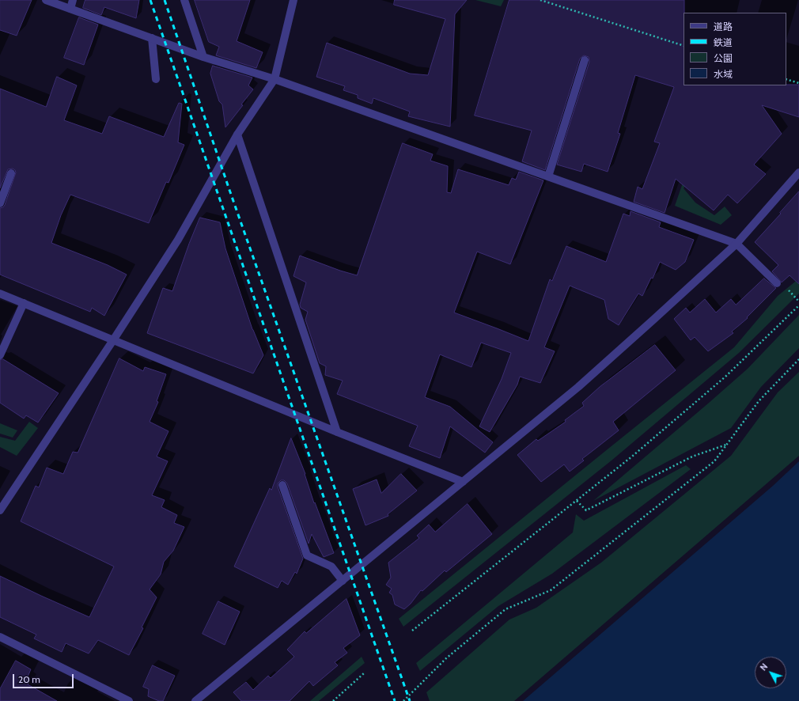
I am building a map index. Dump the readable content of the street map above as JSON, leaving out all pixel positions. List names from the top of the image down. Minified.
{"legend":["道路","鉄道","公園","水域"],"scale_bar":"20 m","north":"top left"}
